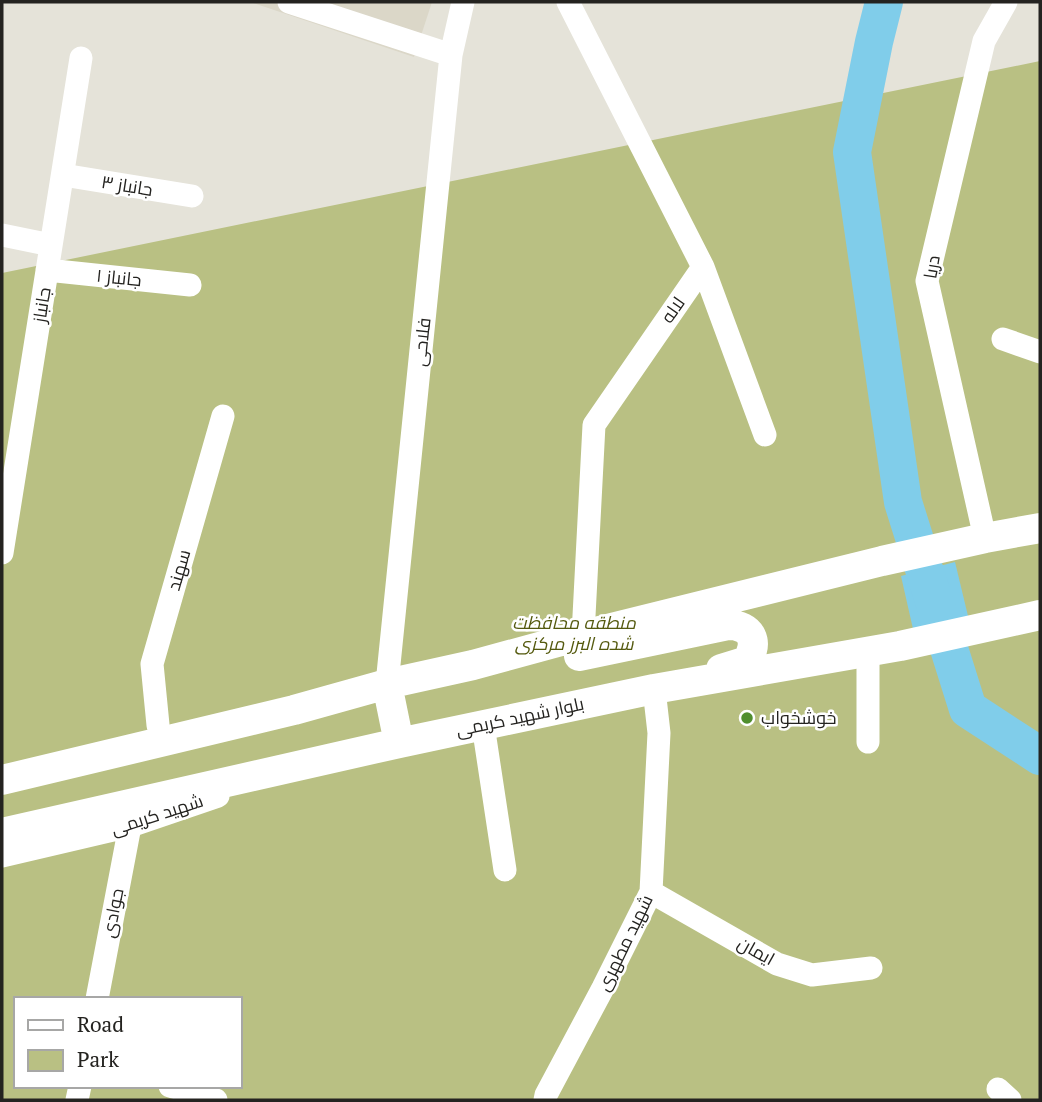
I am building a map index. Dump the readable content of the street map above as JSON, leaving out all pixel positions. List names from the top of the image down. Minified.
{"streets":{"main road":["بلوار شهید کریمی"],"street":["جانباز ۳","دریا","جانباز ۱","جانباز","لاله","فلاحی","سهند","شهید کریمی","جوادی","شهید مطهری","ایمان"]},"crossings":[["جانباز ۳","جانباز"],["جانباز ۱","جانباز"],["بلوار شهید کریمی","شهید کریمی"],["بلوار شهید کریمی","شهید مطهری"],["شهید کریمی","جوادی"],["شهید مطهری","ایمان"]],"parks":["منطقه محافظت شده البرز مرکزی"],"places":["خوشخواب"],"legend":["Road","Park"]}
